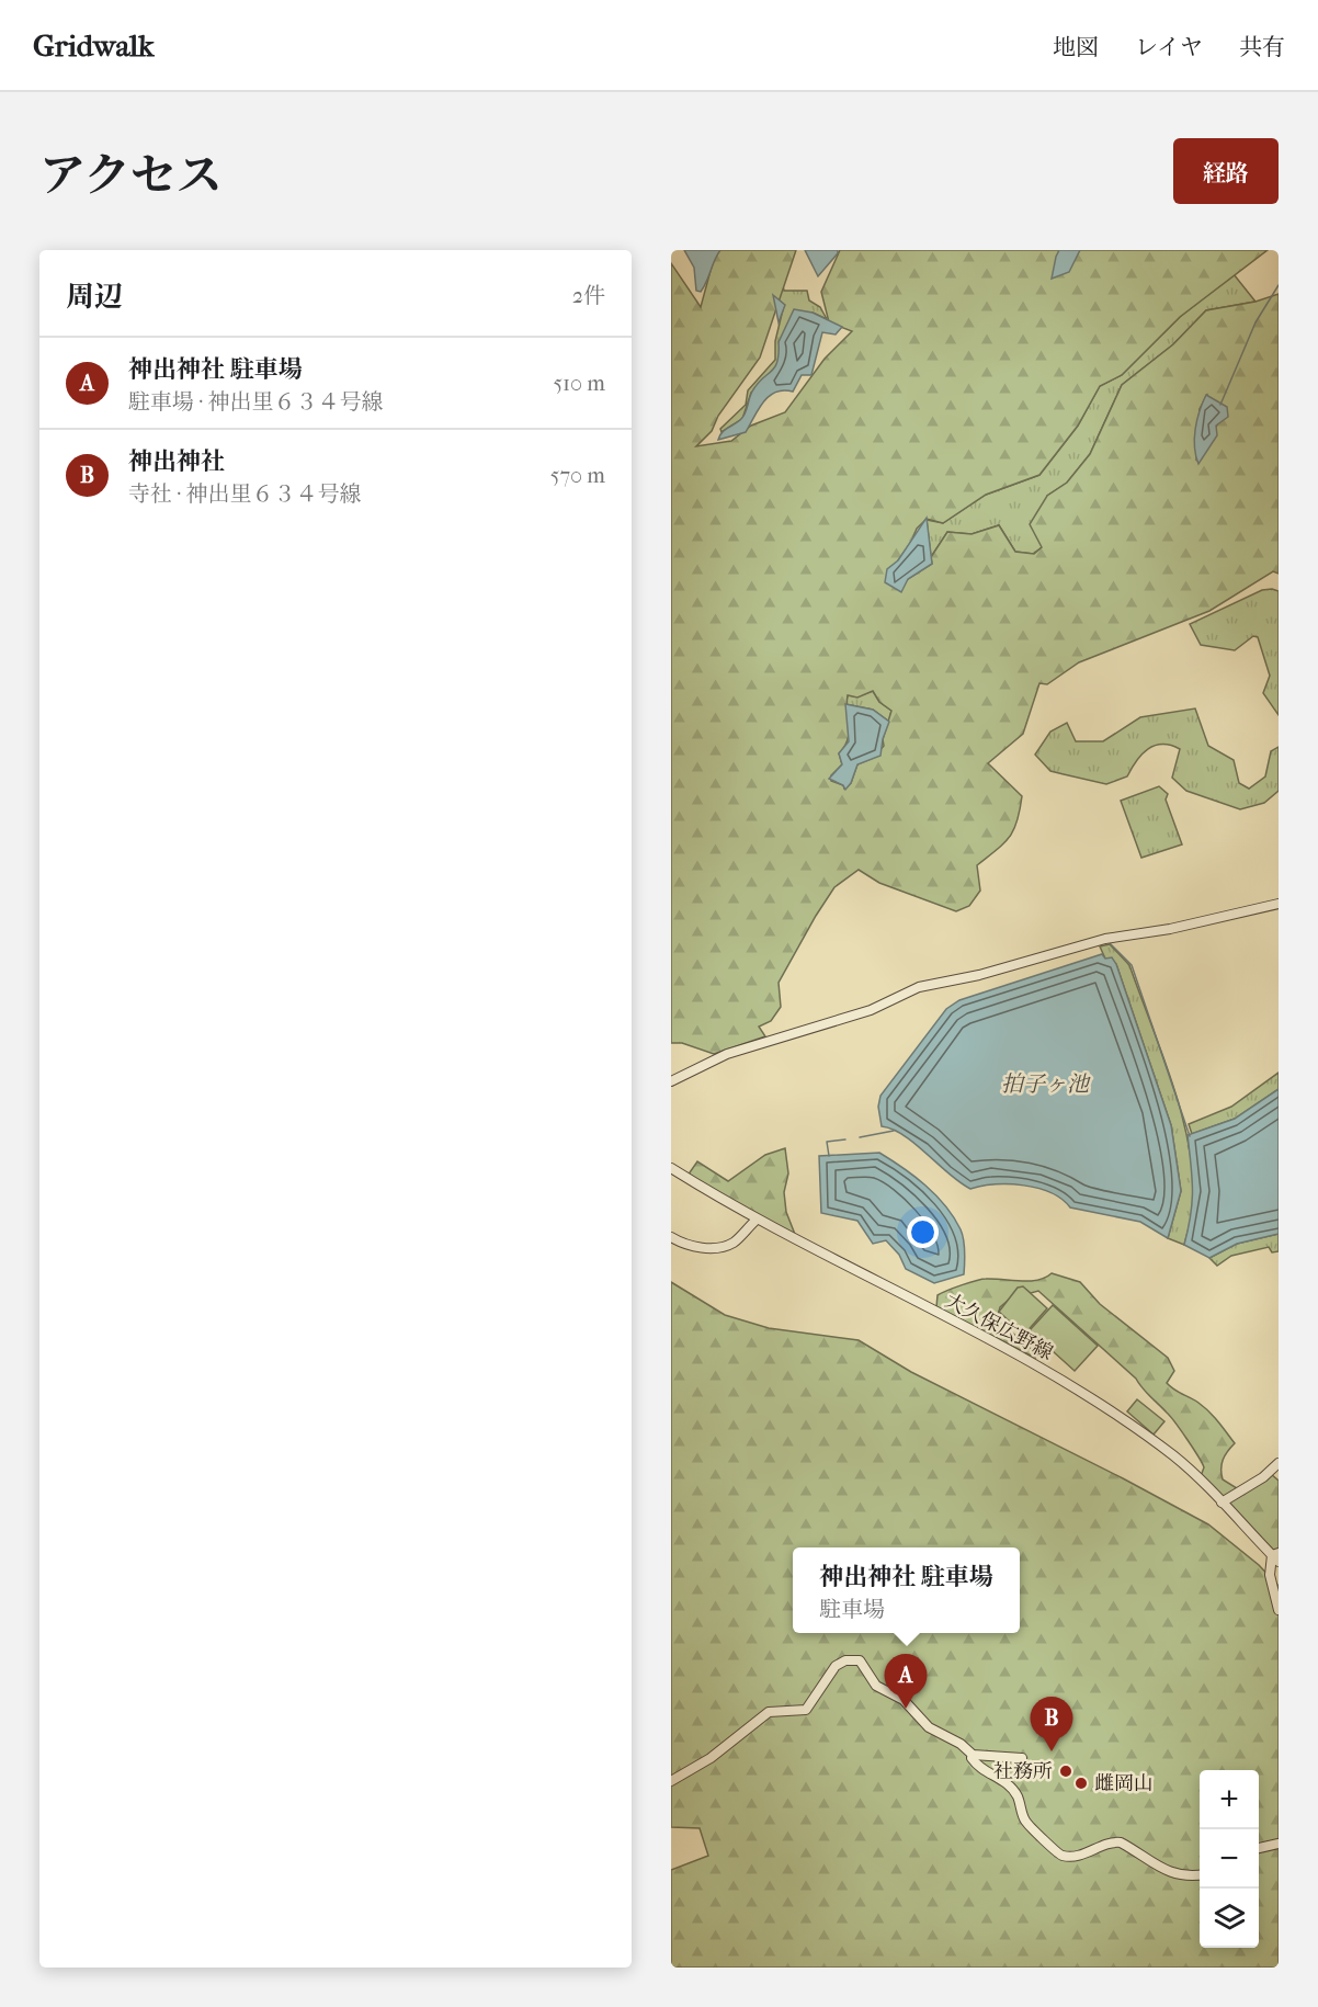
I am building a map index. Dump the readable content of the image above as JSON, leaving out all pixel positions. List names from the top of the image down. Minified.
{"streets":{"street":["大久保広野線"]},"water":["拍子ヶ池"],"places":["社務所","雌岡山"],"page":{"header":"Gridwalk","nav":["地図","レイヤ","共有"],"title":"アクセス","buttons":"経路","heading":["周辺","2件"],"list":[{"mark":"A","name":"神出神社 駐車場","note":"駐車場 · 神出里６３４号線","value":"510 m"},{"mark":"B","name":"神出神社","note":"寺社 · 神出里６３４号線","value":"570 m"}],"popup":["神出神社 駐車場","駐車場"],"pins":["A","B"],"map_buttons":["+","−"]}}
